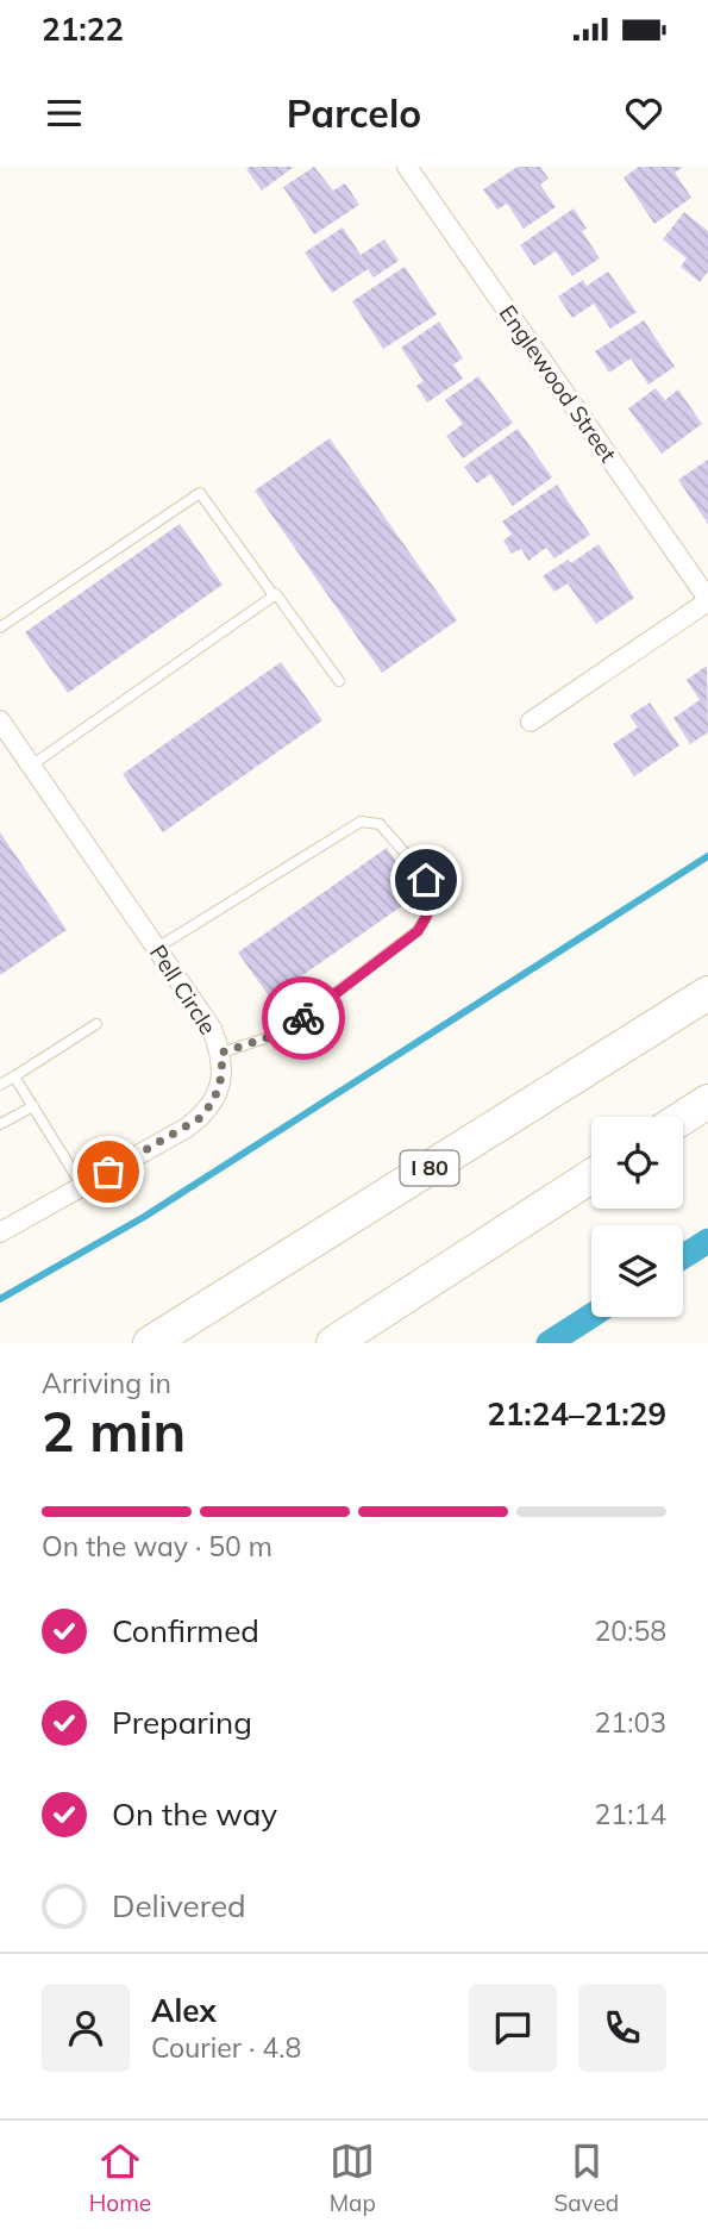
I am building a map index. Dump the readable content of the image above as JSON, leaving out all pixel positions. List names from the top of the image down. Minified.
{"streets":{"highway":["I 80"],"street":["Englewood Street","Pell Circle"]},"page":{"status":"21:22","header":"Parcelo","heading":["2 min","Arriving in","21:24–21:29"],"panel":["Alex","Courier · 4.8"],"bar":"On the way · 50 m","list":[["Confirmed","20:58"],["Preparing","21:03"],["On the way","21:14"],"Delivered"],"tabs":["Home","Map","Saved"]}}
